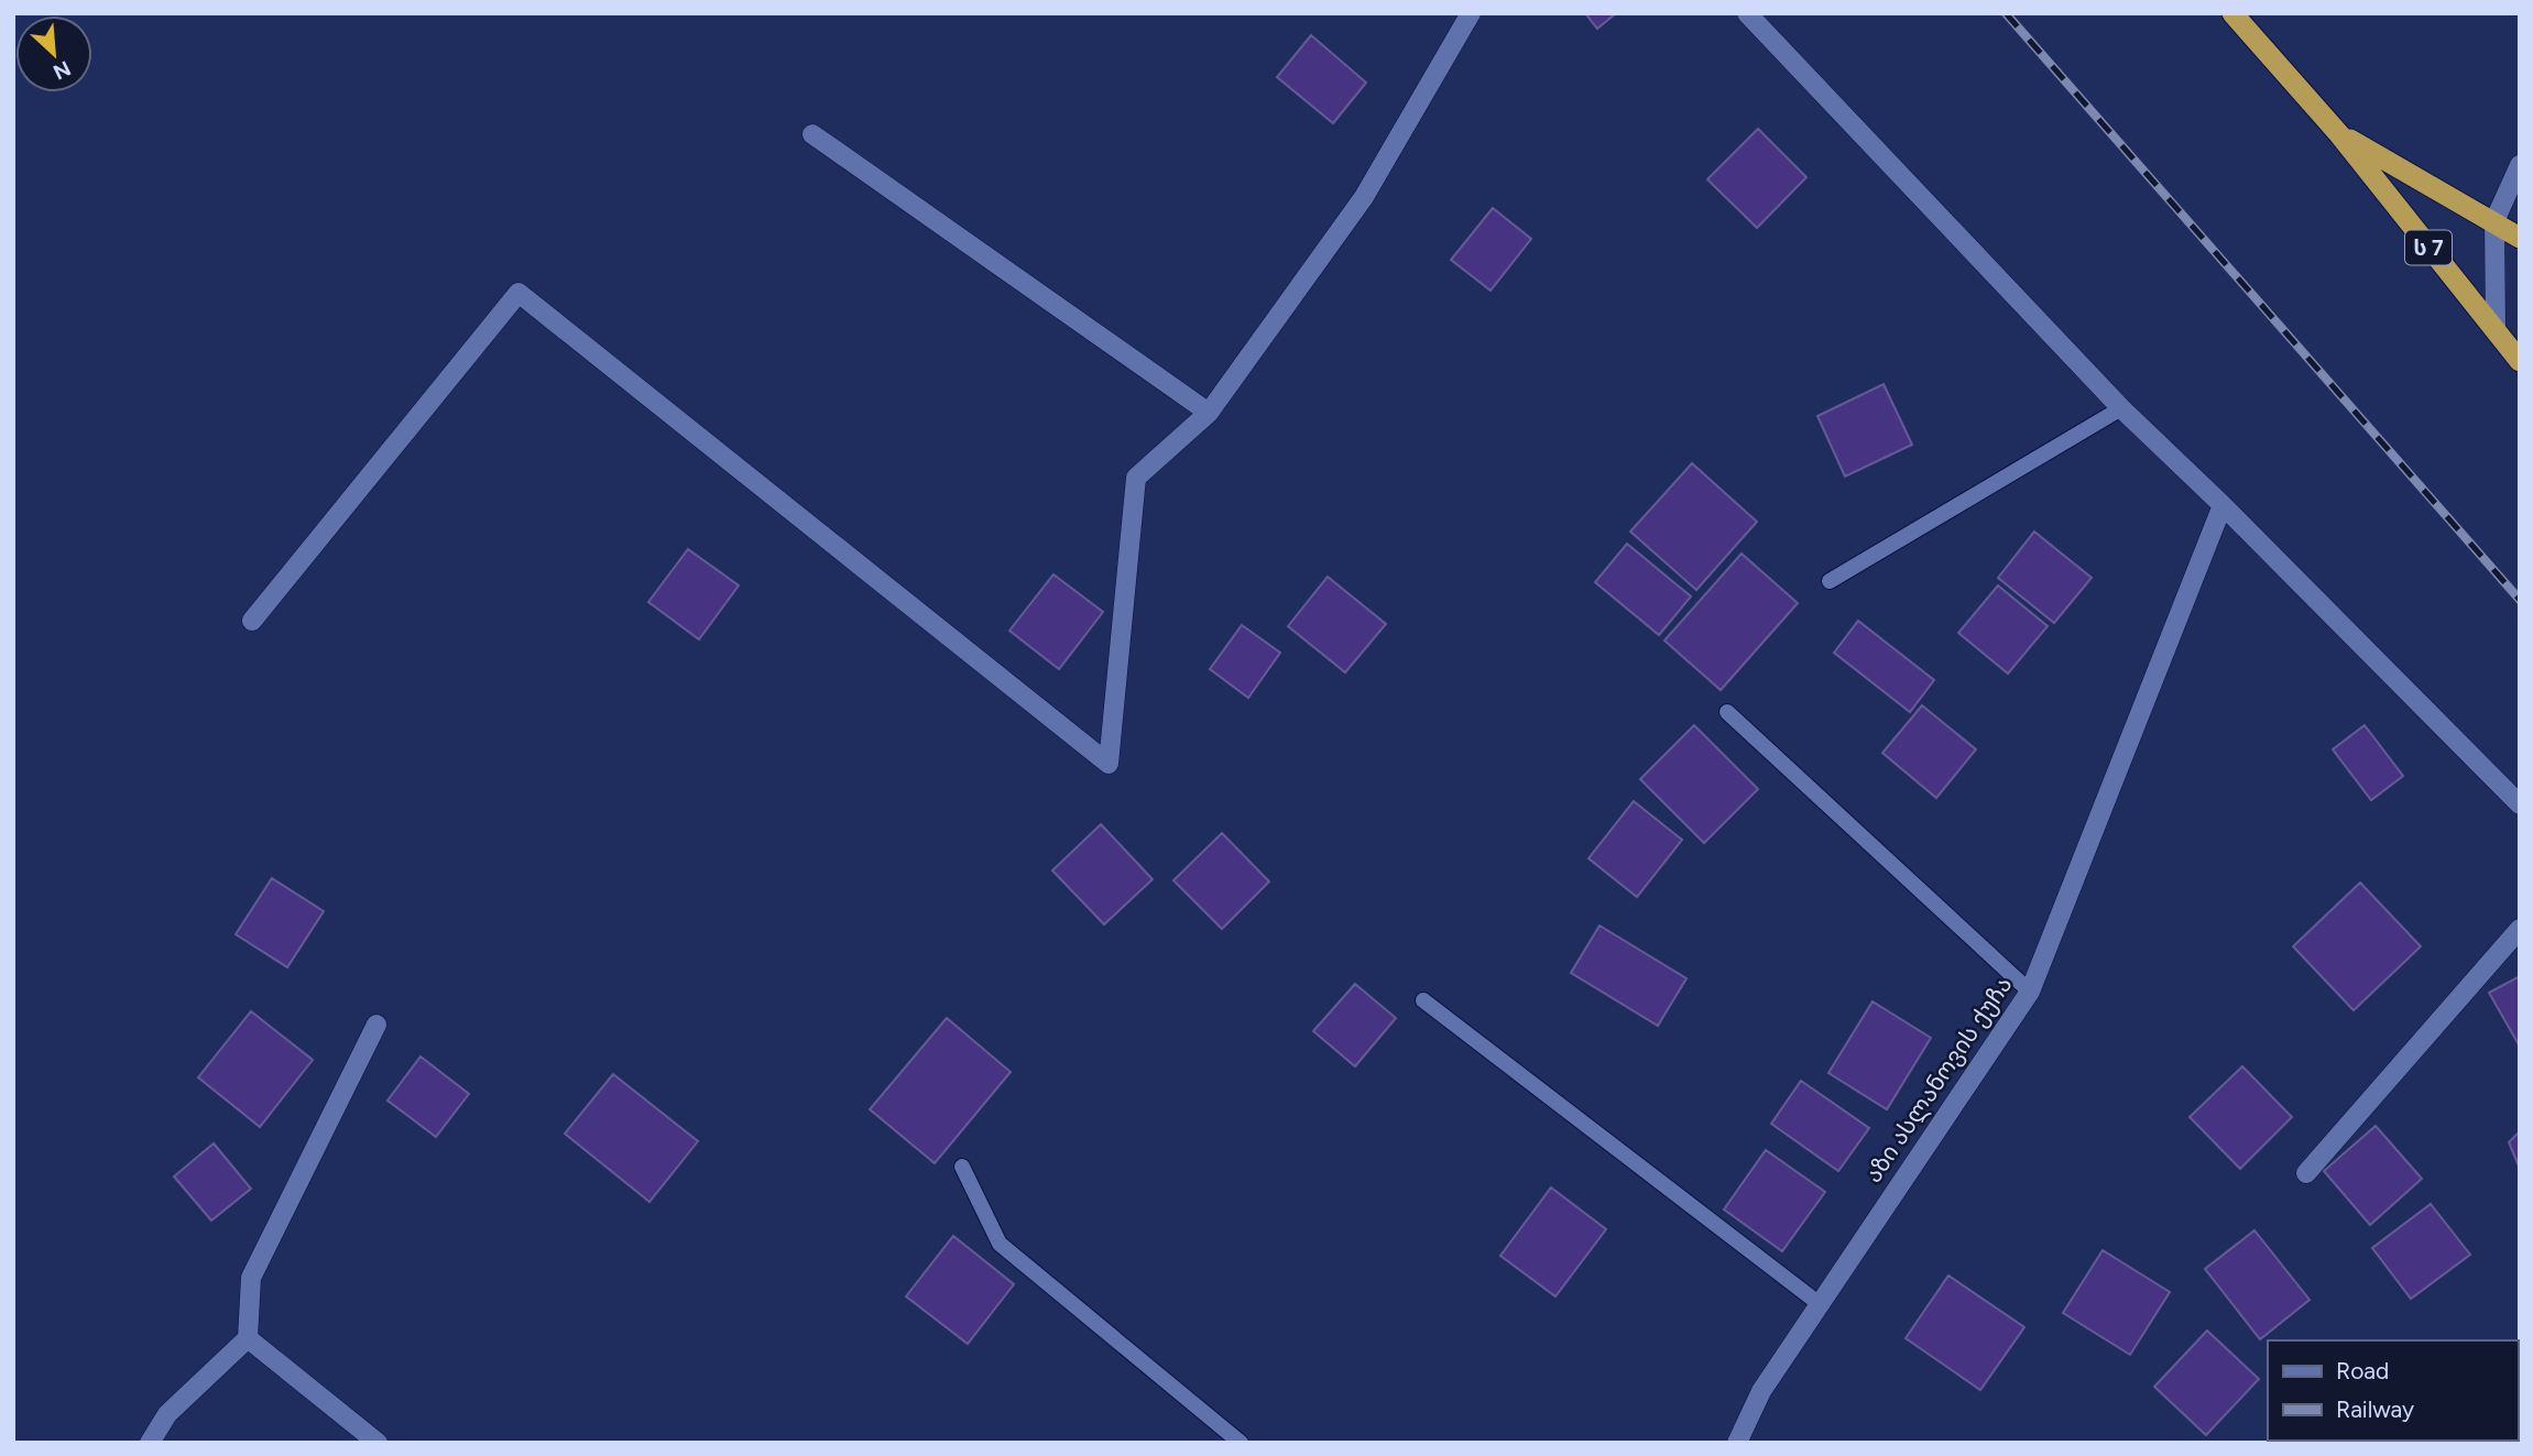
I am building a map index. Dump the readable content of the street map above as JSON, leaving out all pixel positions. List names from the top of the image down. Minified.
{"streets":{"highway":["ს 7"],"street":["აზი ასლანოვის ქუჩა"]},"legend":["Road","Railway"],"north":"bottom right"}
